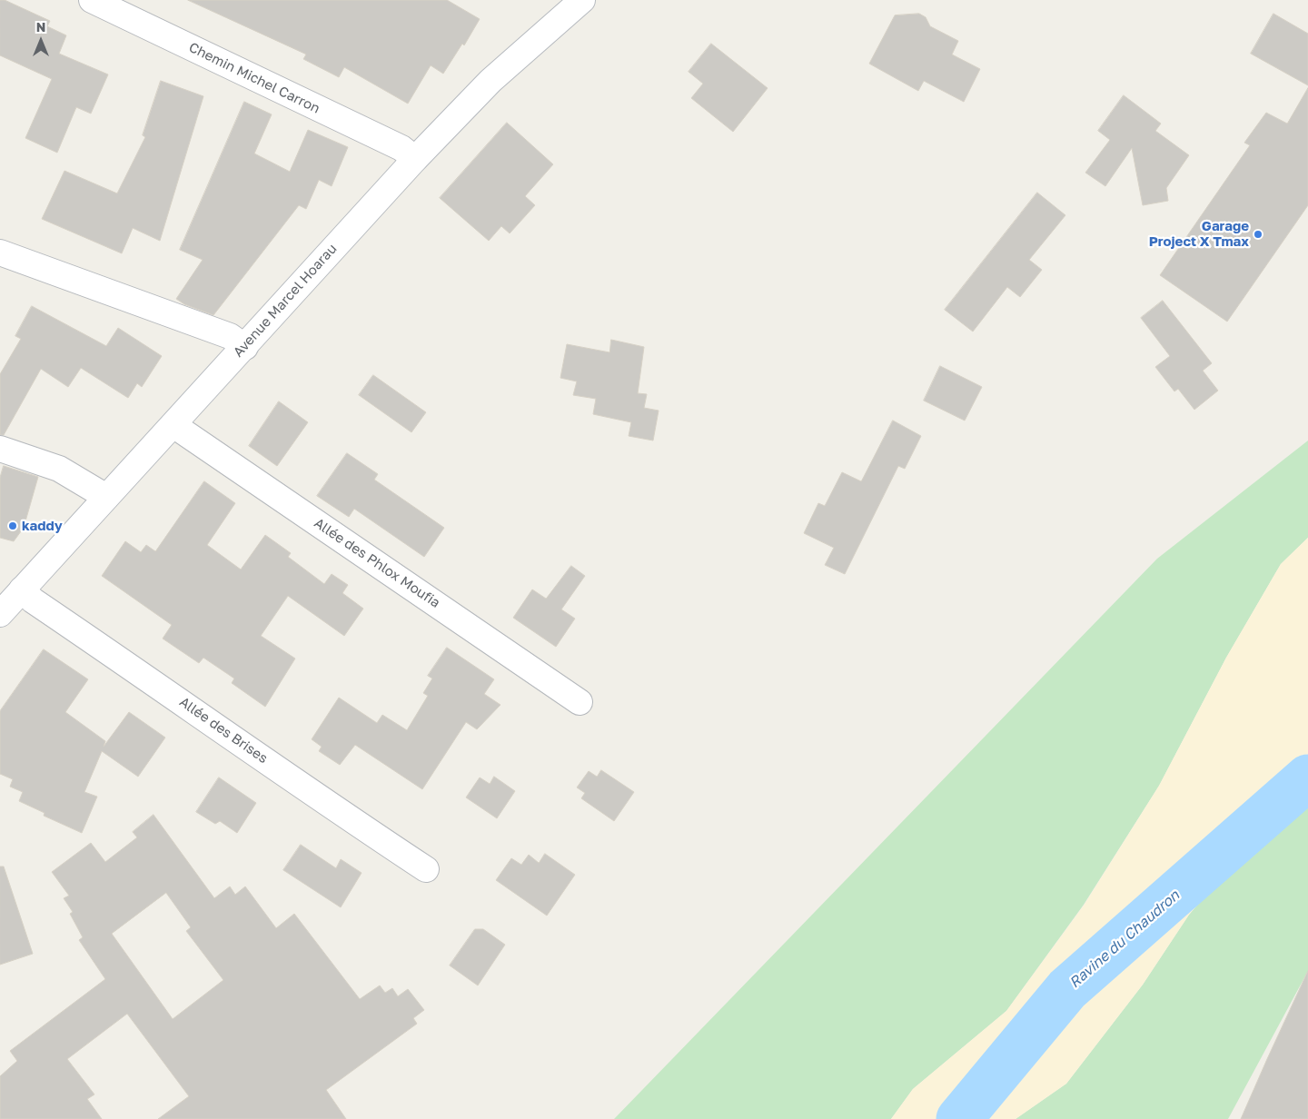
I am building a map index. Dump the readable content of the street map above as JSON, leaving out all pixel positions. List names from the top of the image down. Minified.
{"streets":{"street":["Chemin Michel Carron","Avenue Marcel Hoarau","Allée des Phlox Moufia","Allée des Brises"]},"crossings":[["Chemin Michel Carron","Avenue Marcel Hoarau"],["Avenue Marcel Hoarau","Allée des Phlox Moufia"],["Avenue Marcel Hoarau","Allée des Brises"]],"water":["Ravine du Chaudron"],"places":["Garage Project X Tmax","kaddy"],"north":"top"}
